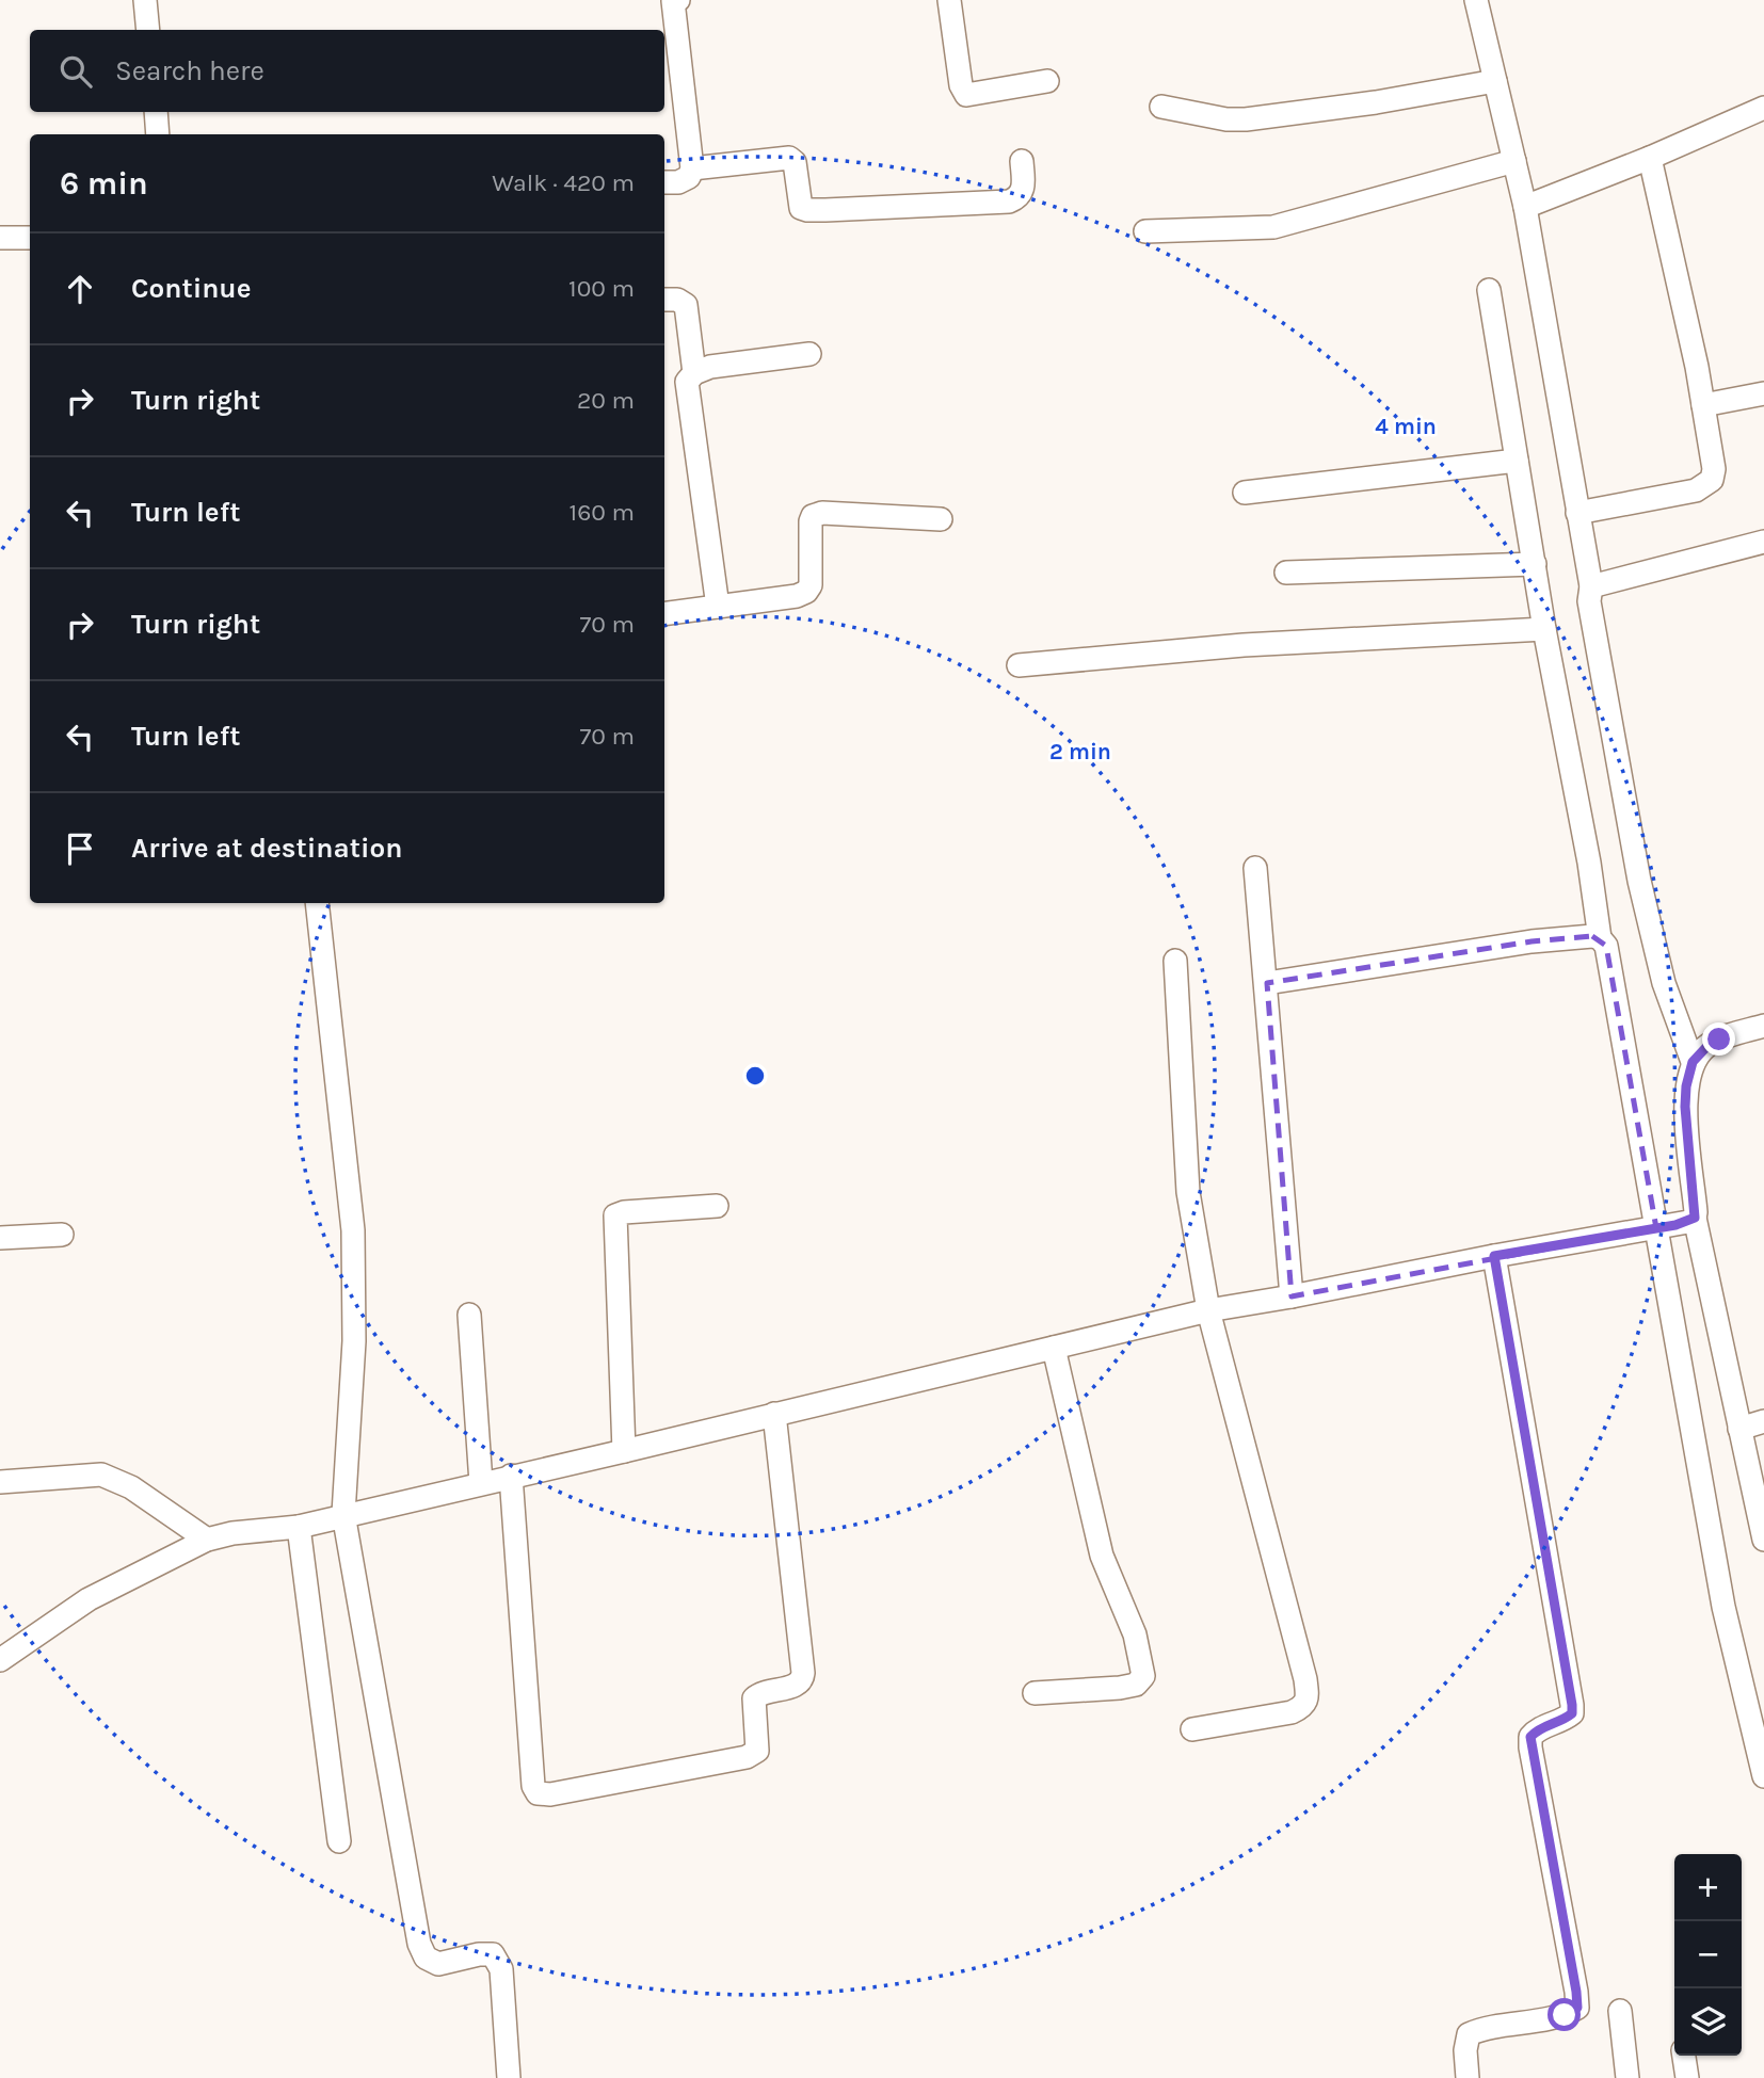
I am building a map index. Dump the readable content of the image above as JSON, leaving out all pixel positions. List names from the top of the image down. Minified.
{"page":{"search":"Search here","heading":["6 min","Walk · 420 m"],"list":[["Continue","100 m"],["Turn right","20 m"],["Turn left","160 m"],["Turn right","70 m"],["Turn left","70 m"],"Arrive at destination"],"map_buttons":["+","−"]},"rings":["4 min","2 min"]}
